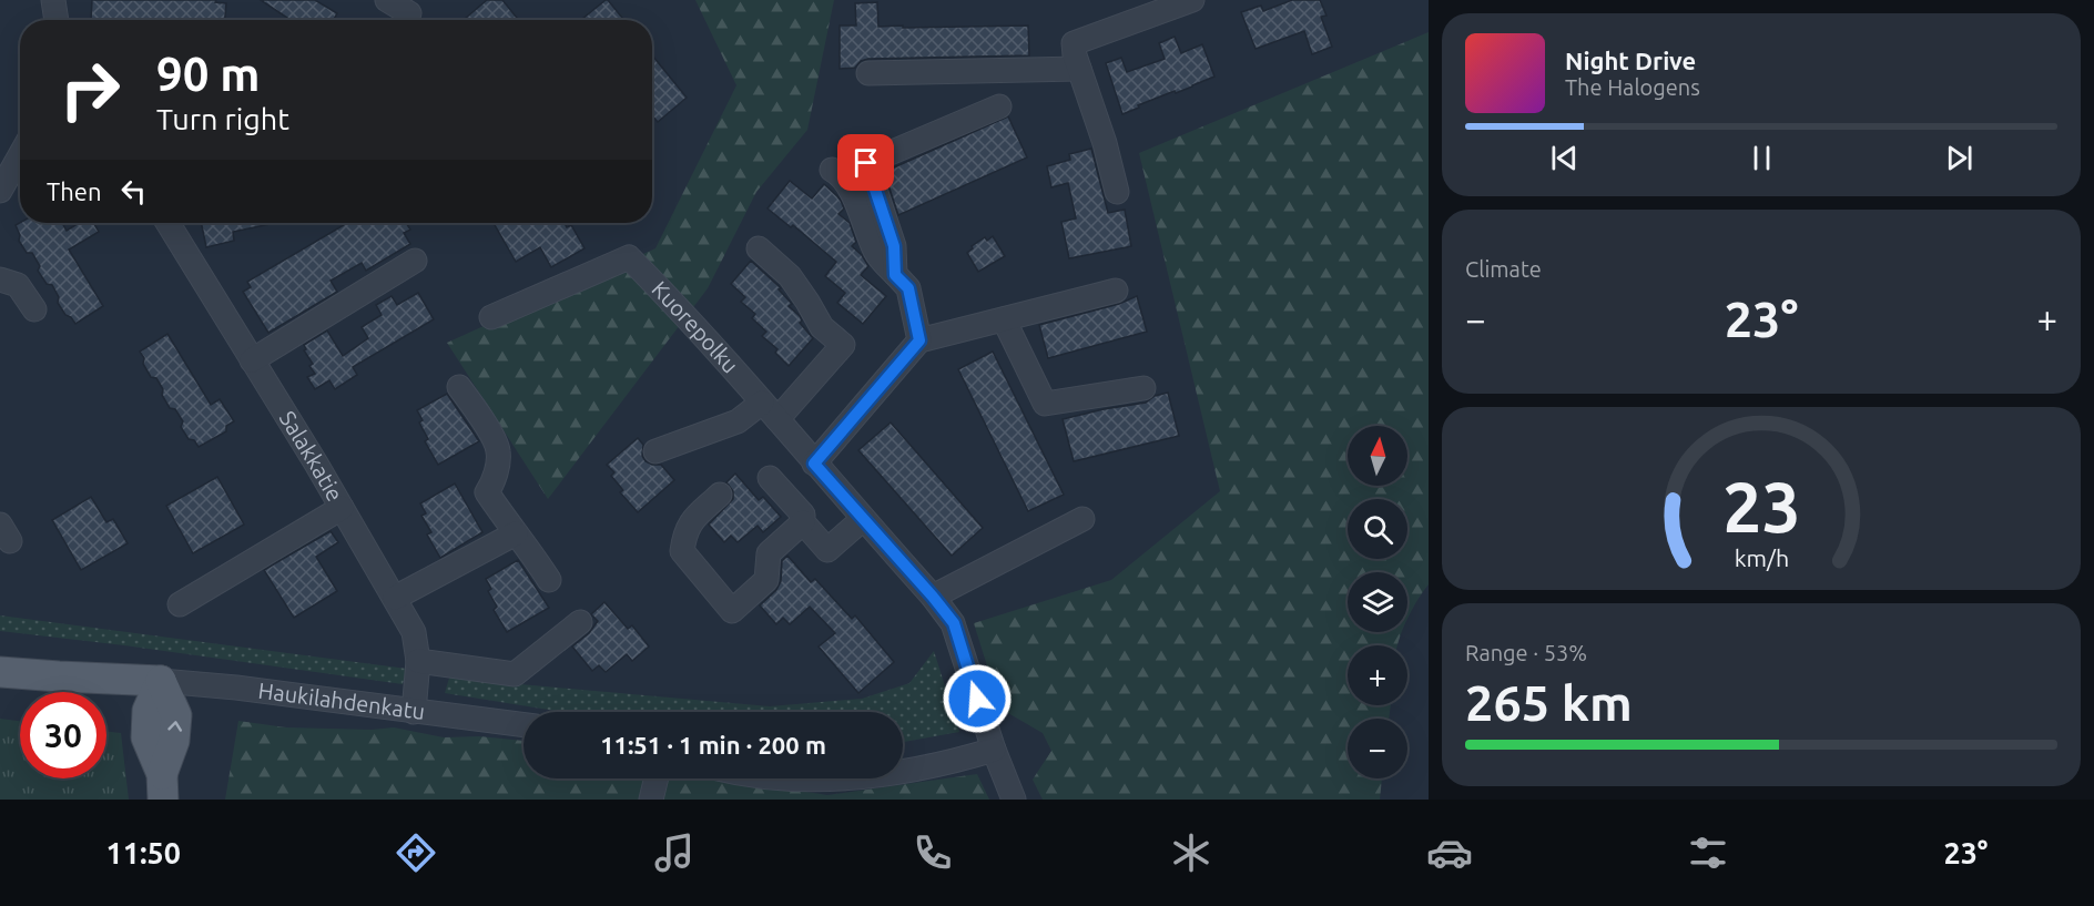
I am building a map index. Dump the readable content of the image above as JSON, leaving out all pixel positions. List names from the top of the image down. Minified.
{"streets":{"main road":["Haukilahdenkatu"],"street":["Kuorepolku","Salakkatie"]},"crossings":[["Salakkatie","Haukilahdenkatu"]],"north":"top","page":{"turn":["90 m","Turn right"],"song":["Night Drive","The Halogens"],"then":"Then","tile":["Climate",["Range · 53%","265 km"]],"heat":["−","23°","+"],"map_buttons":["+","−"],"limit":"30","trip":"11:51 · 1 min · 200 m","tabs":["11:50","23°"],"gauge":["23","km/h"]}}
